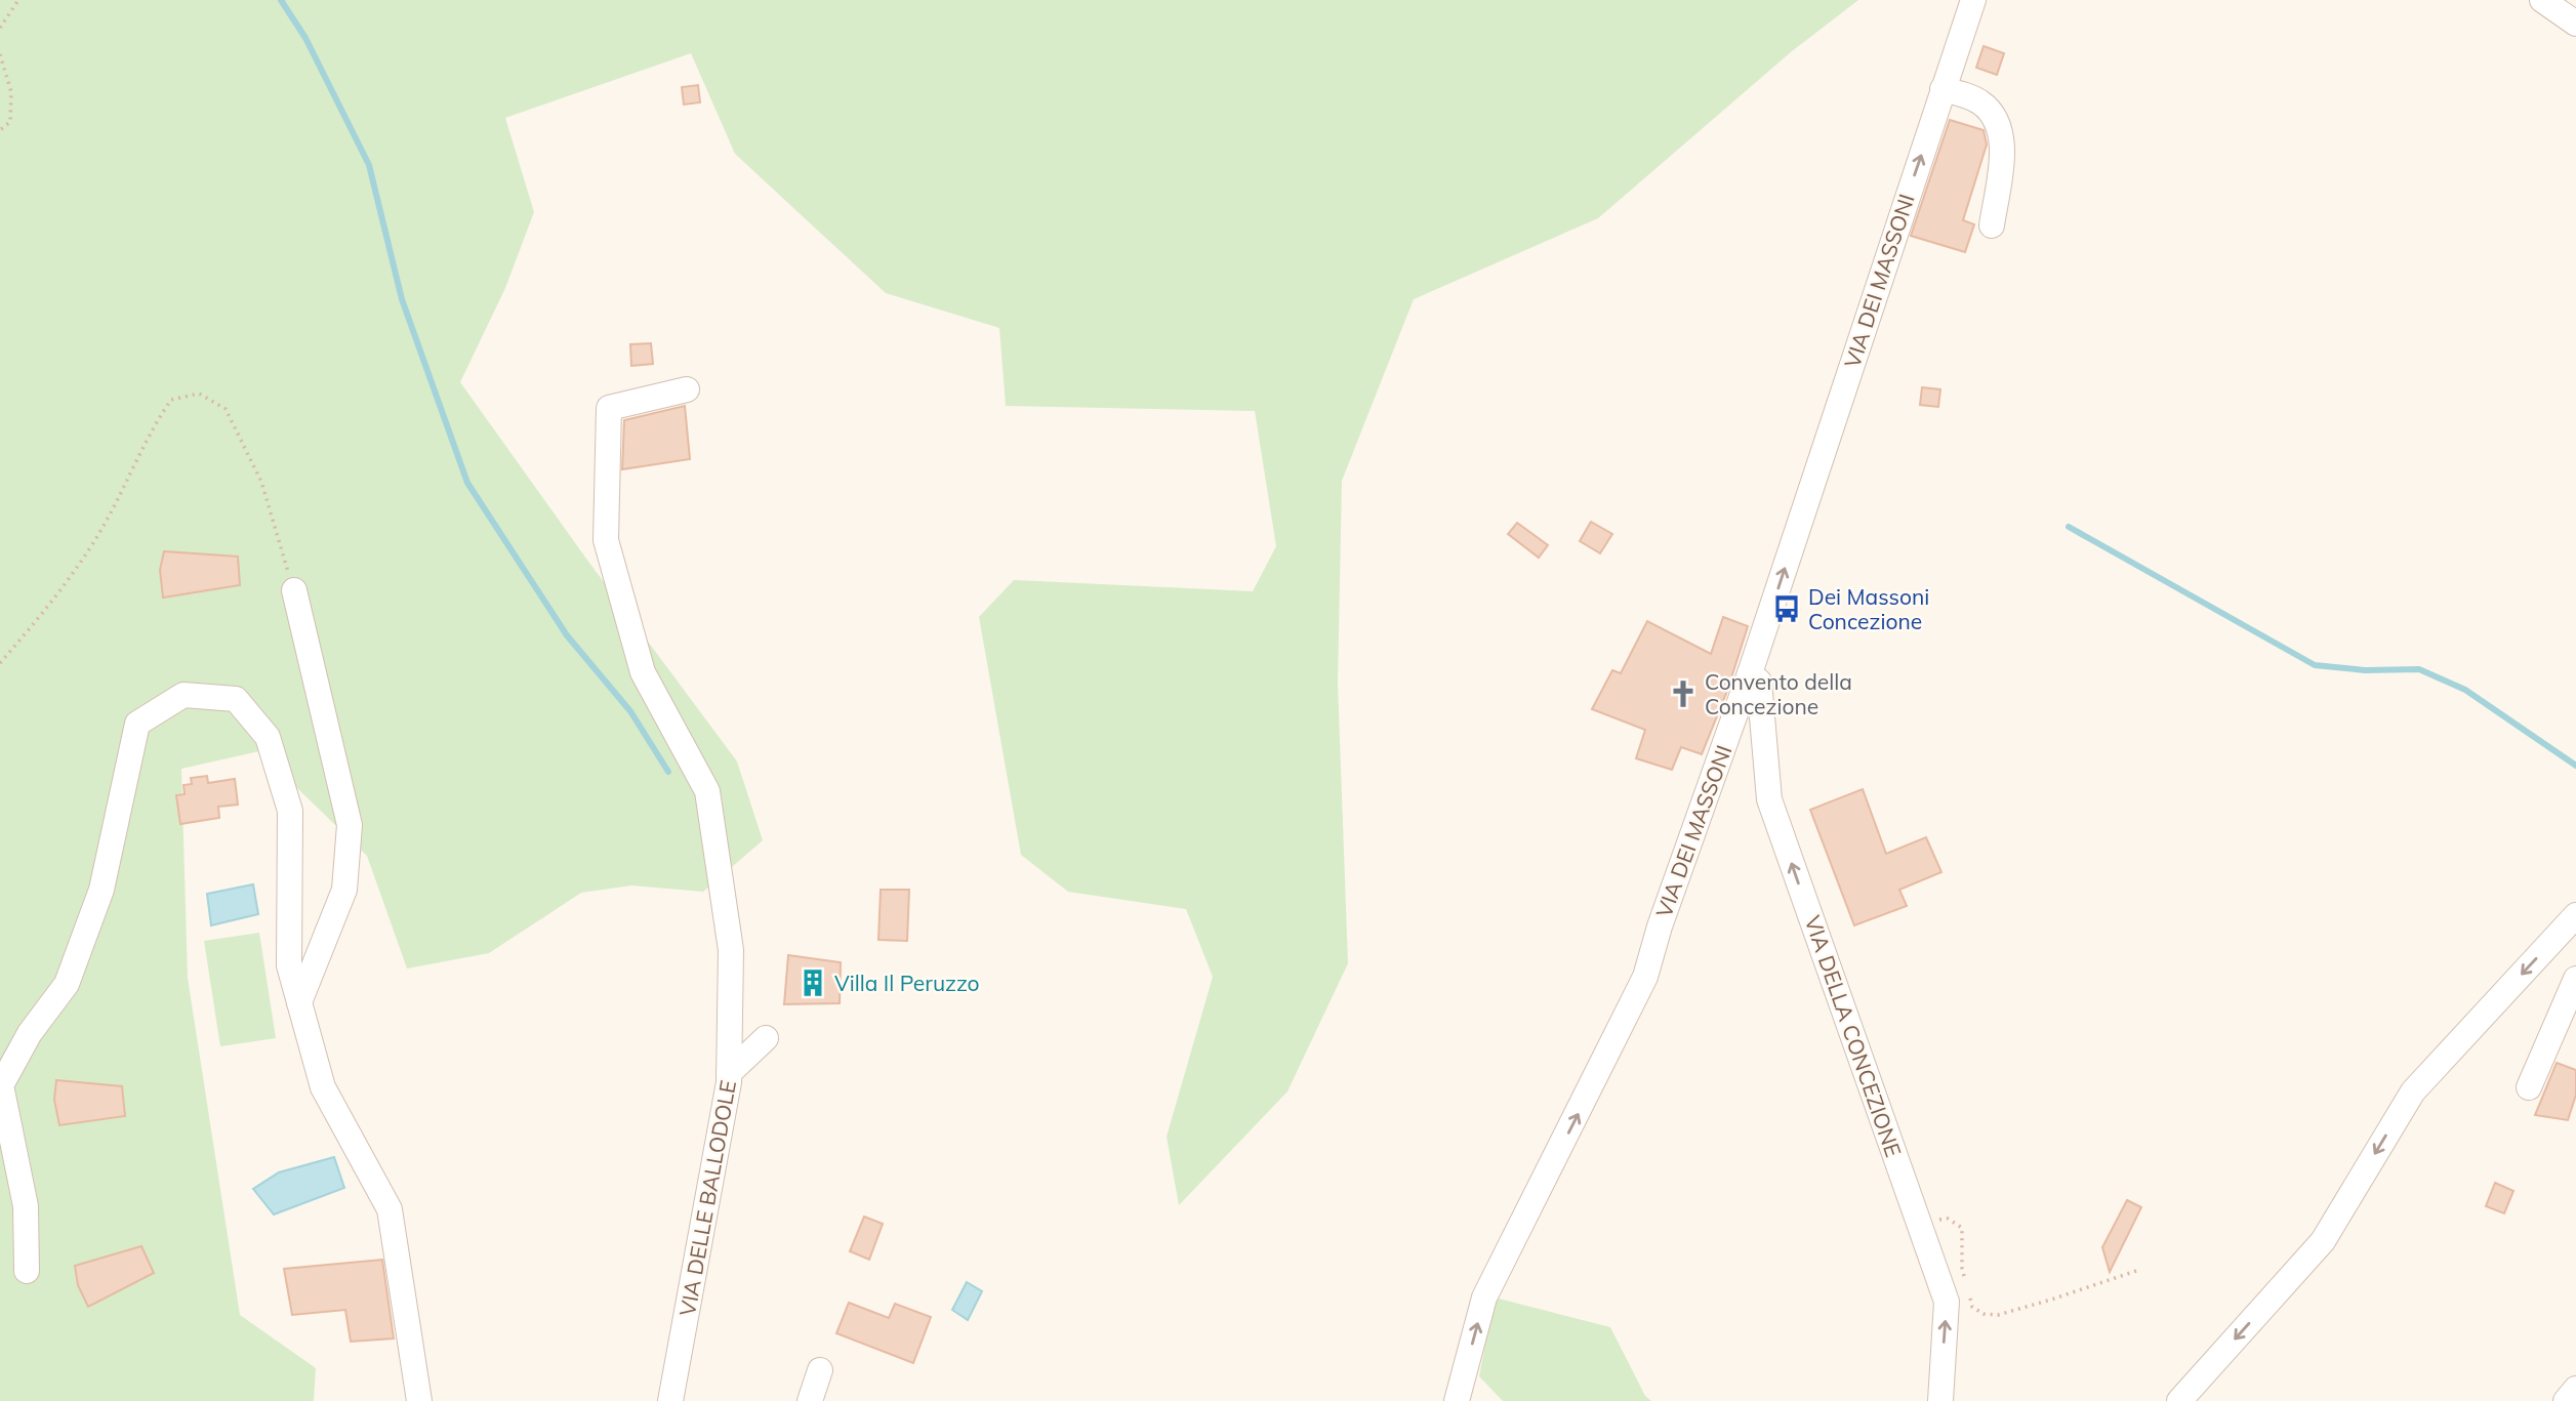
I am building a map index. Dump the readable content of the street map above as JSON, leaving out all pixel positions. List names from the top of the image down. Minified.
{"streets":{"street":["VIA DEI MASSONI","VIA DELLA CONCEZIONE","VIA DELLE BALLODOLE"]},"crossings":[["VIA DEI MASSONI","VIA DELLA CONCEZIONE"]],"one_way":["VIA DEI MASSONI","VIA DELLA CONCEZIONE"],"places":{"bus stop":["Dei Massoni Concezione"],"church":["Convento della Concezione"],"building":["Villa Il Peruzzo"]}}
